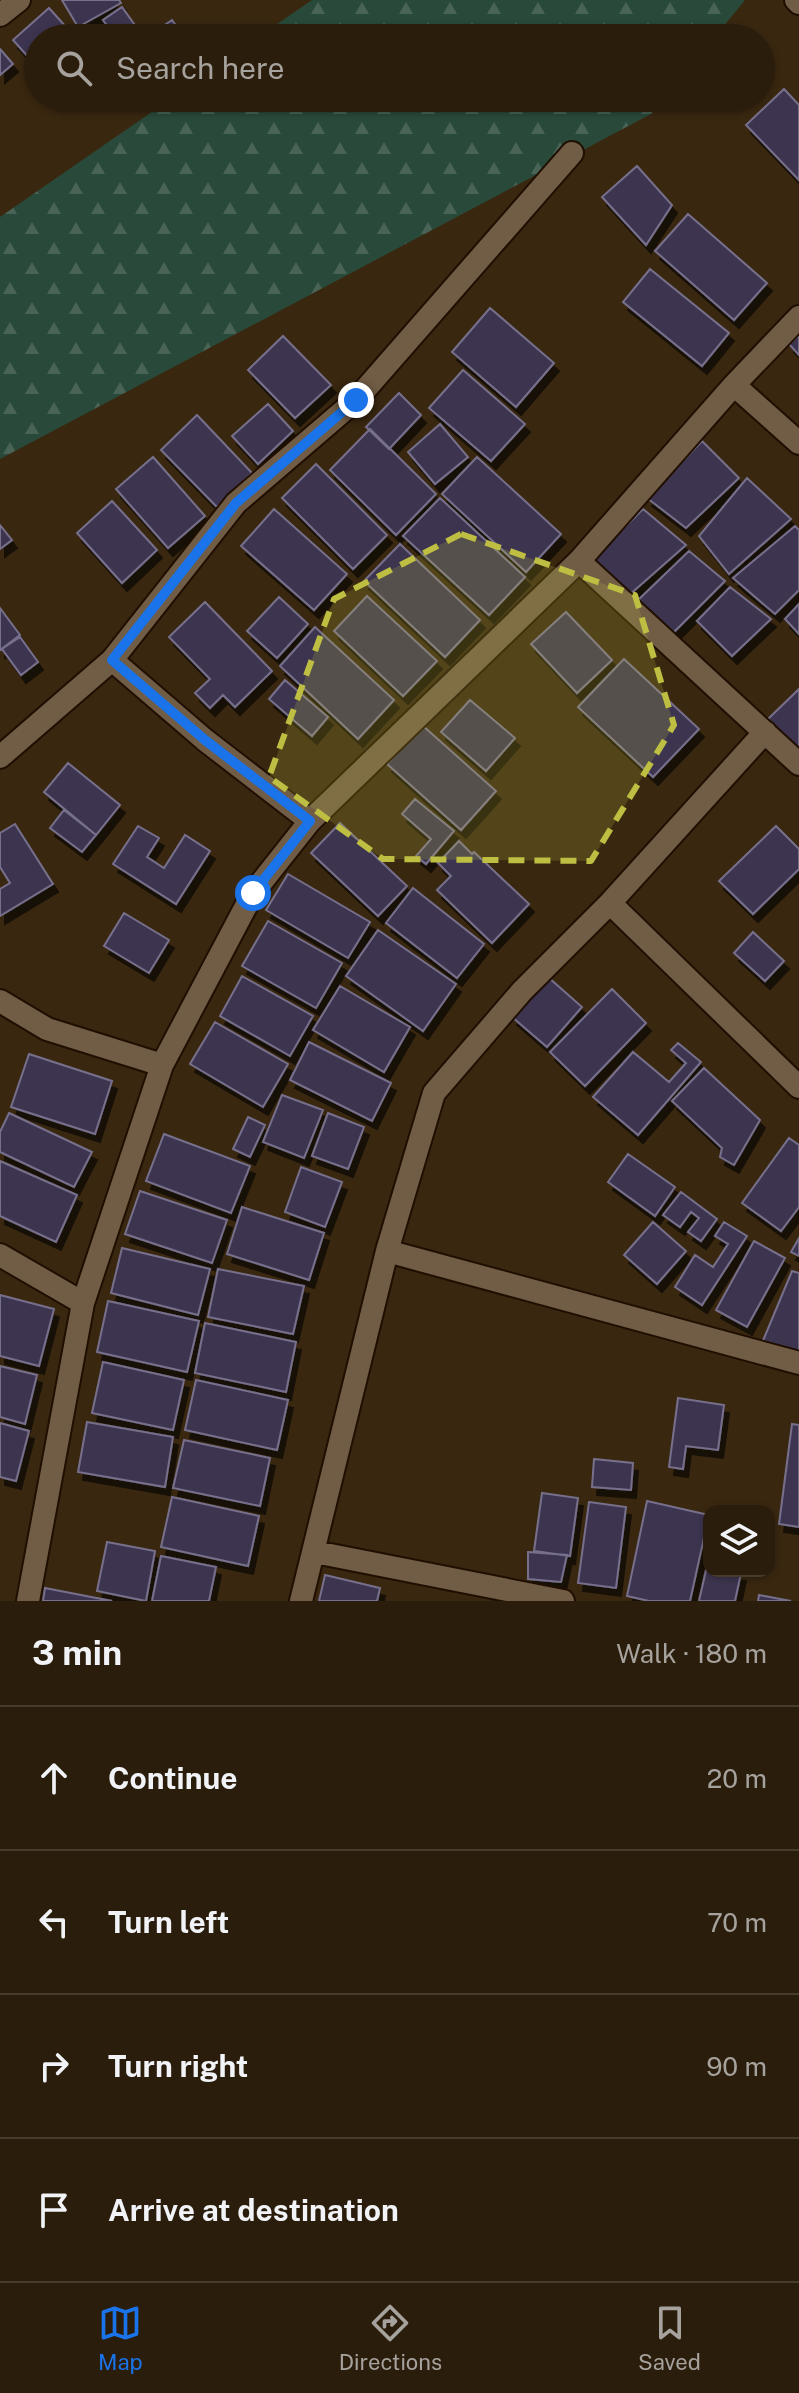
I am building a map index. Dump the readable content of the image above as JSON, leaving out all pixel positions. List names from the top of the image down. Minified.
{"page":{"search":"Search here","heading":["3 min","Walk · 180 m"],"list":[["Continue","20 m"],["Turn left","70 m"],["Turn right","90 m"],"Arrive at destination"],"nav":["Map","Directions","Saved"]}}
